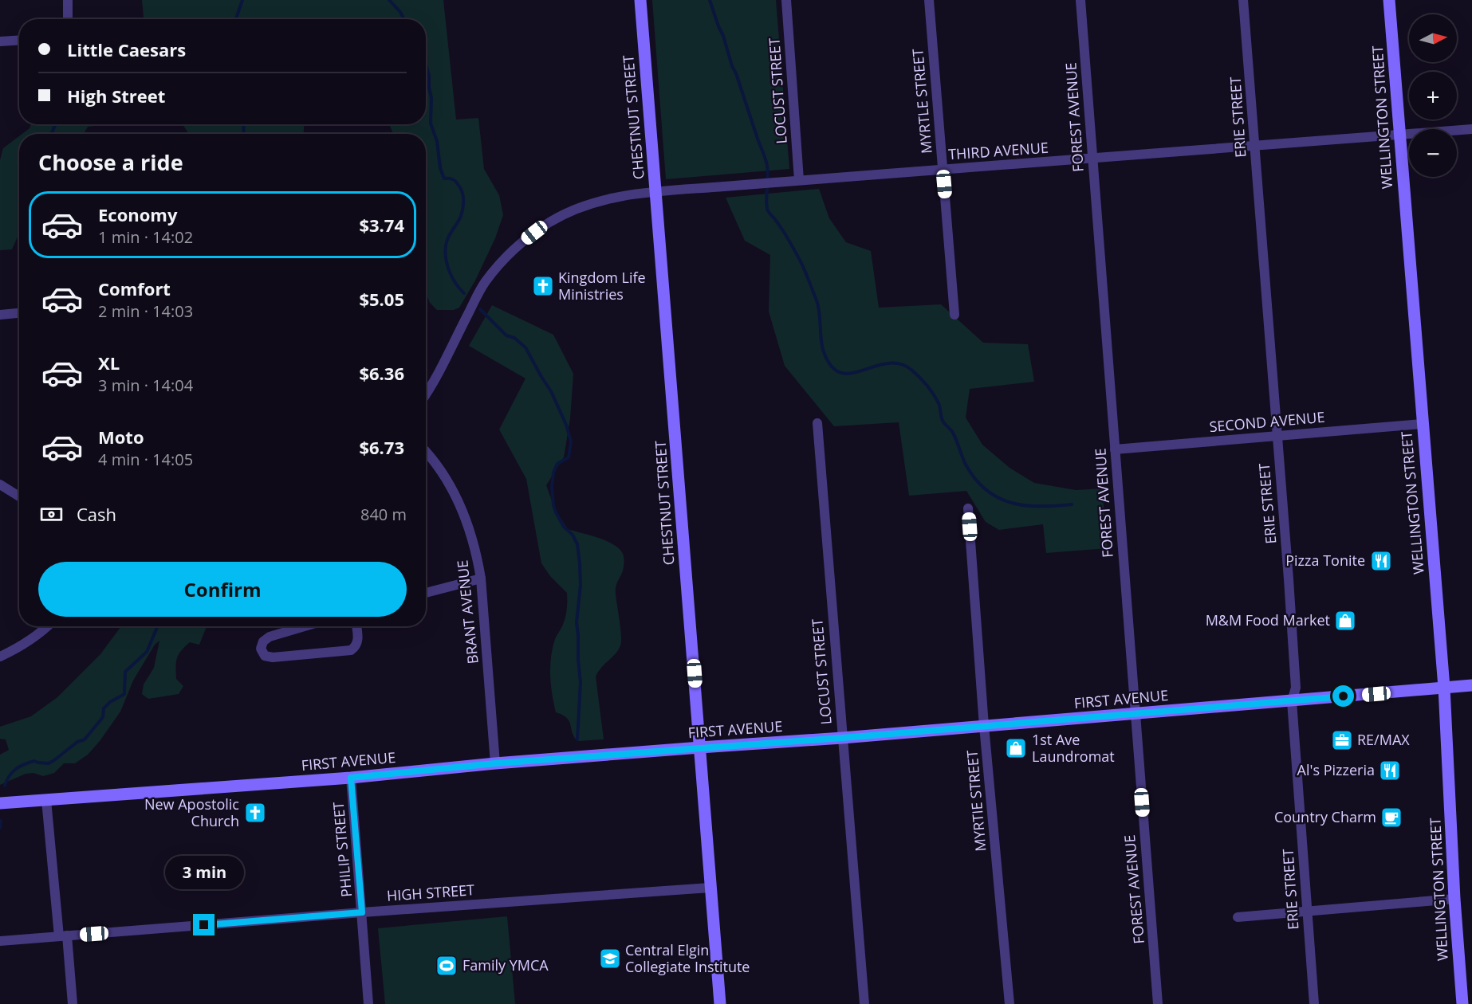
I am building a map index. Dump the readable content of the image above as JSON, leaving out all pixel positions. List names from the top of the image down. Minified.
{"streets":{"street":["LOCUST STREET","MYRTLE STREET","CHESTNUT STREET","FOREST AVENUE","ERIE STREET","WELLINGTON STREET","THIRD AVENUE","SECOND AVENUE","BRANT AVENUE","FIRST AVENUE","MYRTIE STREET","PHILIP STREET","HIGH STREET"]},"crossings":[["LOCUST STREET","THIRD AVENUE"],["LOCUST STREET","FIRST AVENUE"],["MYRTLE STREET","THIRD AVENUE"],["CHESTNUT STREET","THIRD AVENUE"],["CHESTNUT STREET","FIRST AVENUE"],["CHESTNUT STREET","HIGH STREET"],["FOREST AVENUE","THIRD AVENUE"],["FOREST AVENUE","SECOND AVENUE"],["FOREST AVENUE","FIRST AVENUE"],["ERIE STREET","THIRD AVENUE"],["ERIE STREET","SECOND AVENUE"],["ERIE STREET","FIRST AVENUE"],["WELLINGTON STREET","THIRD AVENUE"],["WELLINGTON STREET","SECOND AVENUE"],["WELLINGTON STREET","FIRST AVENUE"],["BRANT AVENUE","FIRST AVENUE"],["FIRST AVENUE","MYRTIE STREET"],["FIRST AVENUE","PHILIP STREET"],["PHILIP STREET","HIGH STREET"]],"places":{"church":["Kingdom Life Ministries","New Apostolic Church"],"restaurant":["Pizza Tonite","Al's Pizzeria"],"shop":["M&M Food Market","1st Ave Laundromat"],"office":["RE/MAX"],"cafe":["Country Charm"],"school or university":["Central Elgin Collegiate Institute"],"sports":["Family YMCA"]},"north":"right","page":{"map_buttons":["+","−"],"banner":["Little Caesars","High Street"],"heading":"Choose a ride","list":[{"name":"Economy","note":"1 min · 14:02","value":"$3.74"},{"name":"Comfort","note":"2 min · 14:03","value":"$5.05"},{"name":"XL","note":"3 min · 14:04","value":"$6.36"},{"name":"Moto","note":"4 min · 14:05","value":"$6.73"}],"pay":["Cash","840 m"],"buttons":"Confirm","bubble":"3 min"}}
